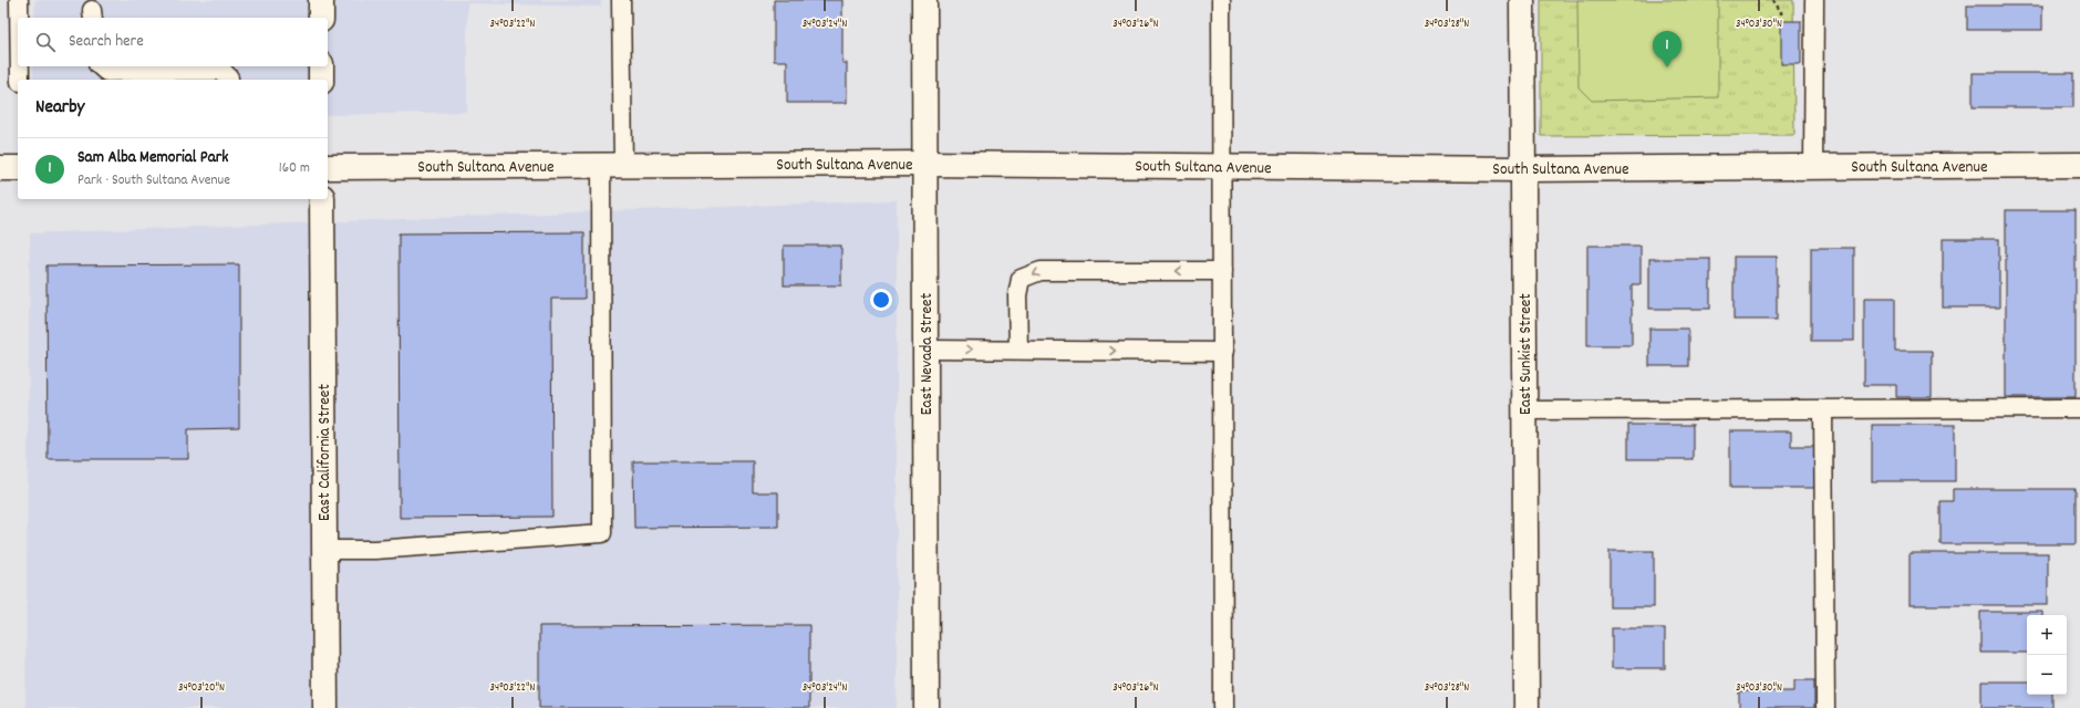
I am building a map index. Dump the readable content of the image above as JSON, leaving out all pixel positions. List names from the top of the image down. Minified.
{"streets":{"street":["South Sultana Avenue","East Nevada Street","East Sunkist Street","East California Street"]},"crossings":[["South Sultana Avenue","East Nevada Street"],["South Sultana Avenue","East Sunkist Street"]],"page":{"search":"Search here","pins":"1","heading":"Nearby","list":[{"mark":"1","name":"Sam Alba Memorial Park","note":"Park · South Sultana Avenue","value":"160 m"}],"map_buttons":["+","−"]},"coordinates":["34°03'22\"N","34°03'24\"N","34°03'26\"N","34°03'28\"N","34°03'30\"N","34°03'20\"N"]}
